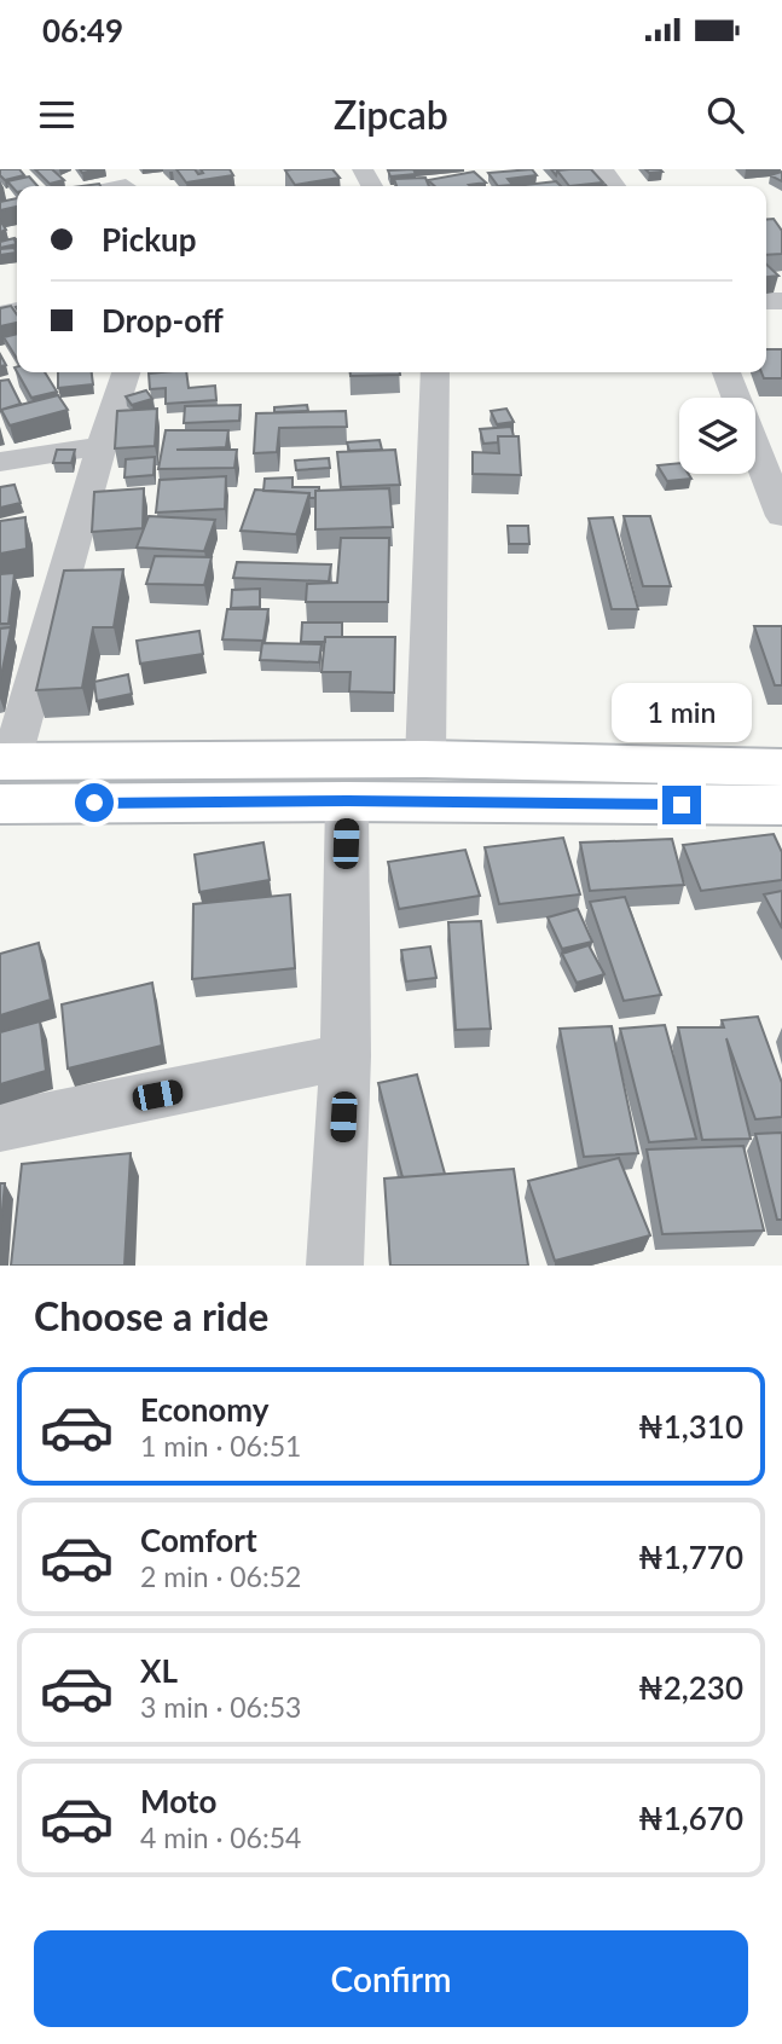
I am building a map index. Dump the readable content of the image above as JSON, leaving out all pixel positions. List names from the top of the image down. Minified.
{"page":{"status":"06:49","header":"Zipcab","banner":["Pickup","Drop-off"],"bubble":"1 min","heading":"Choose a ride","list":[{"name":"Economy","note":"1 min · 06:51","value":"₦1,310"},{"name":"Comfort","note":"2 min · 06:52","value":"₦1,770"},{"name":"XL","note":"3 min · 06:53","value":"₦2,230"},{"name":"Moto","note":"4 min · 06:54","value":"₦1,670"}],"buttons":"Confirm"}}
